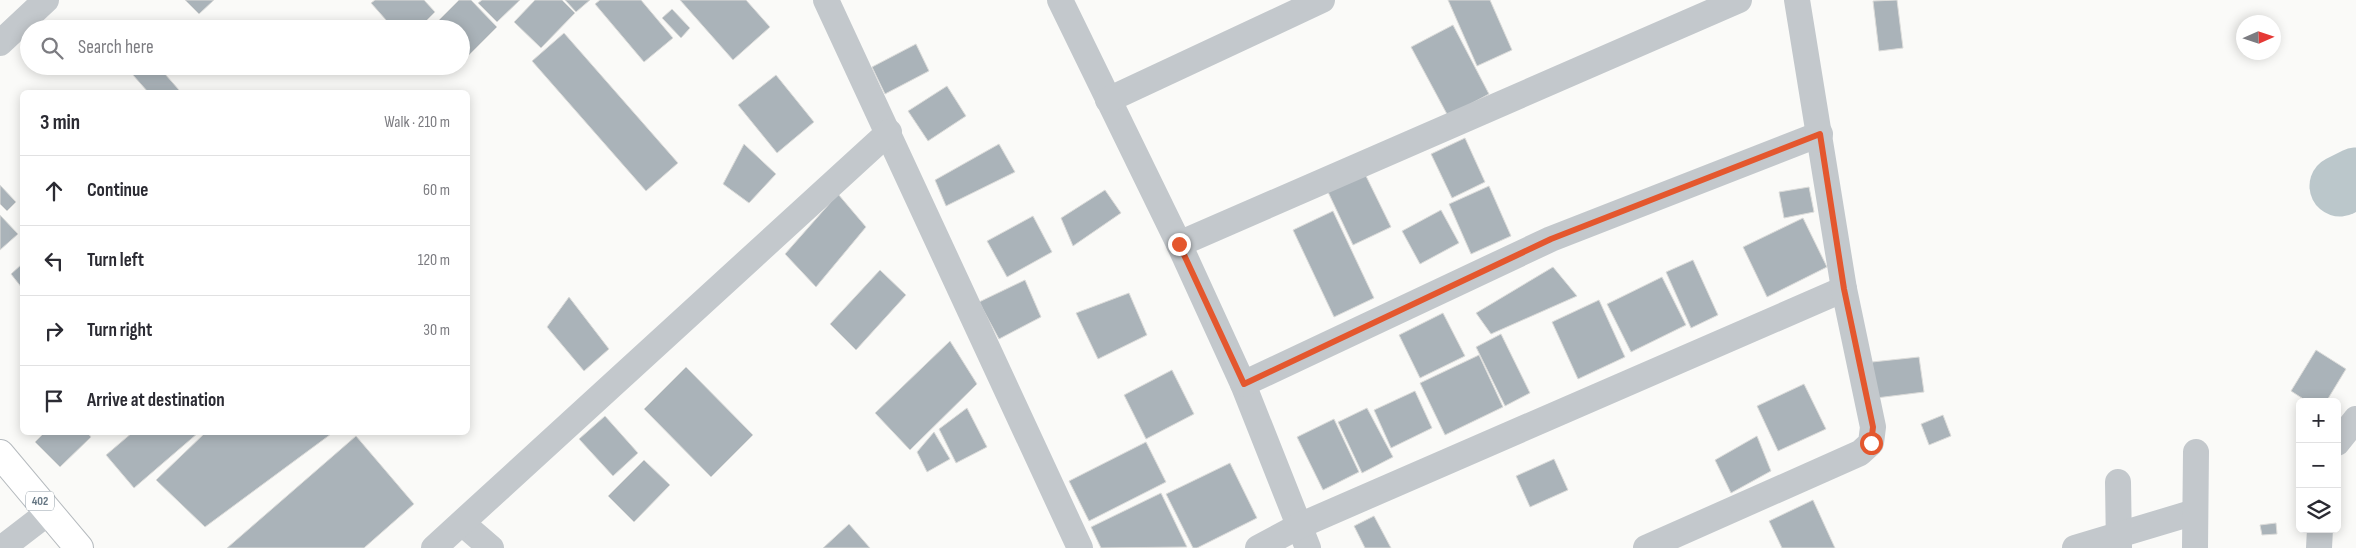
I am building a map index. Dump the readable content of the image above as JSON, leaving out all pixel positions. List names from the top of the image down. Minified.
{"streets":{"main road":["402"]},"north":"right","page":{"search":"Search here","heading":["3 min","Walk · 210 m"],"list":[["Continue","60 m"],["Turn left","120 m"],["Turn right","30 m"],"Arrive at destination"],"map_buttons":["+","−"]}}
